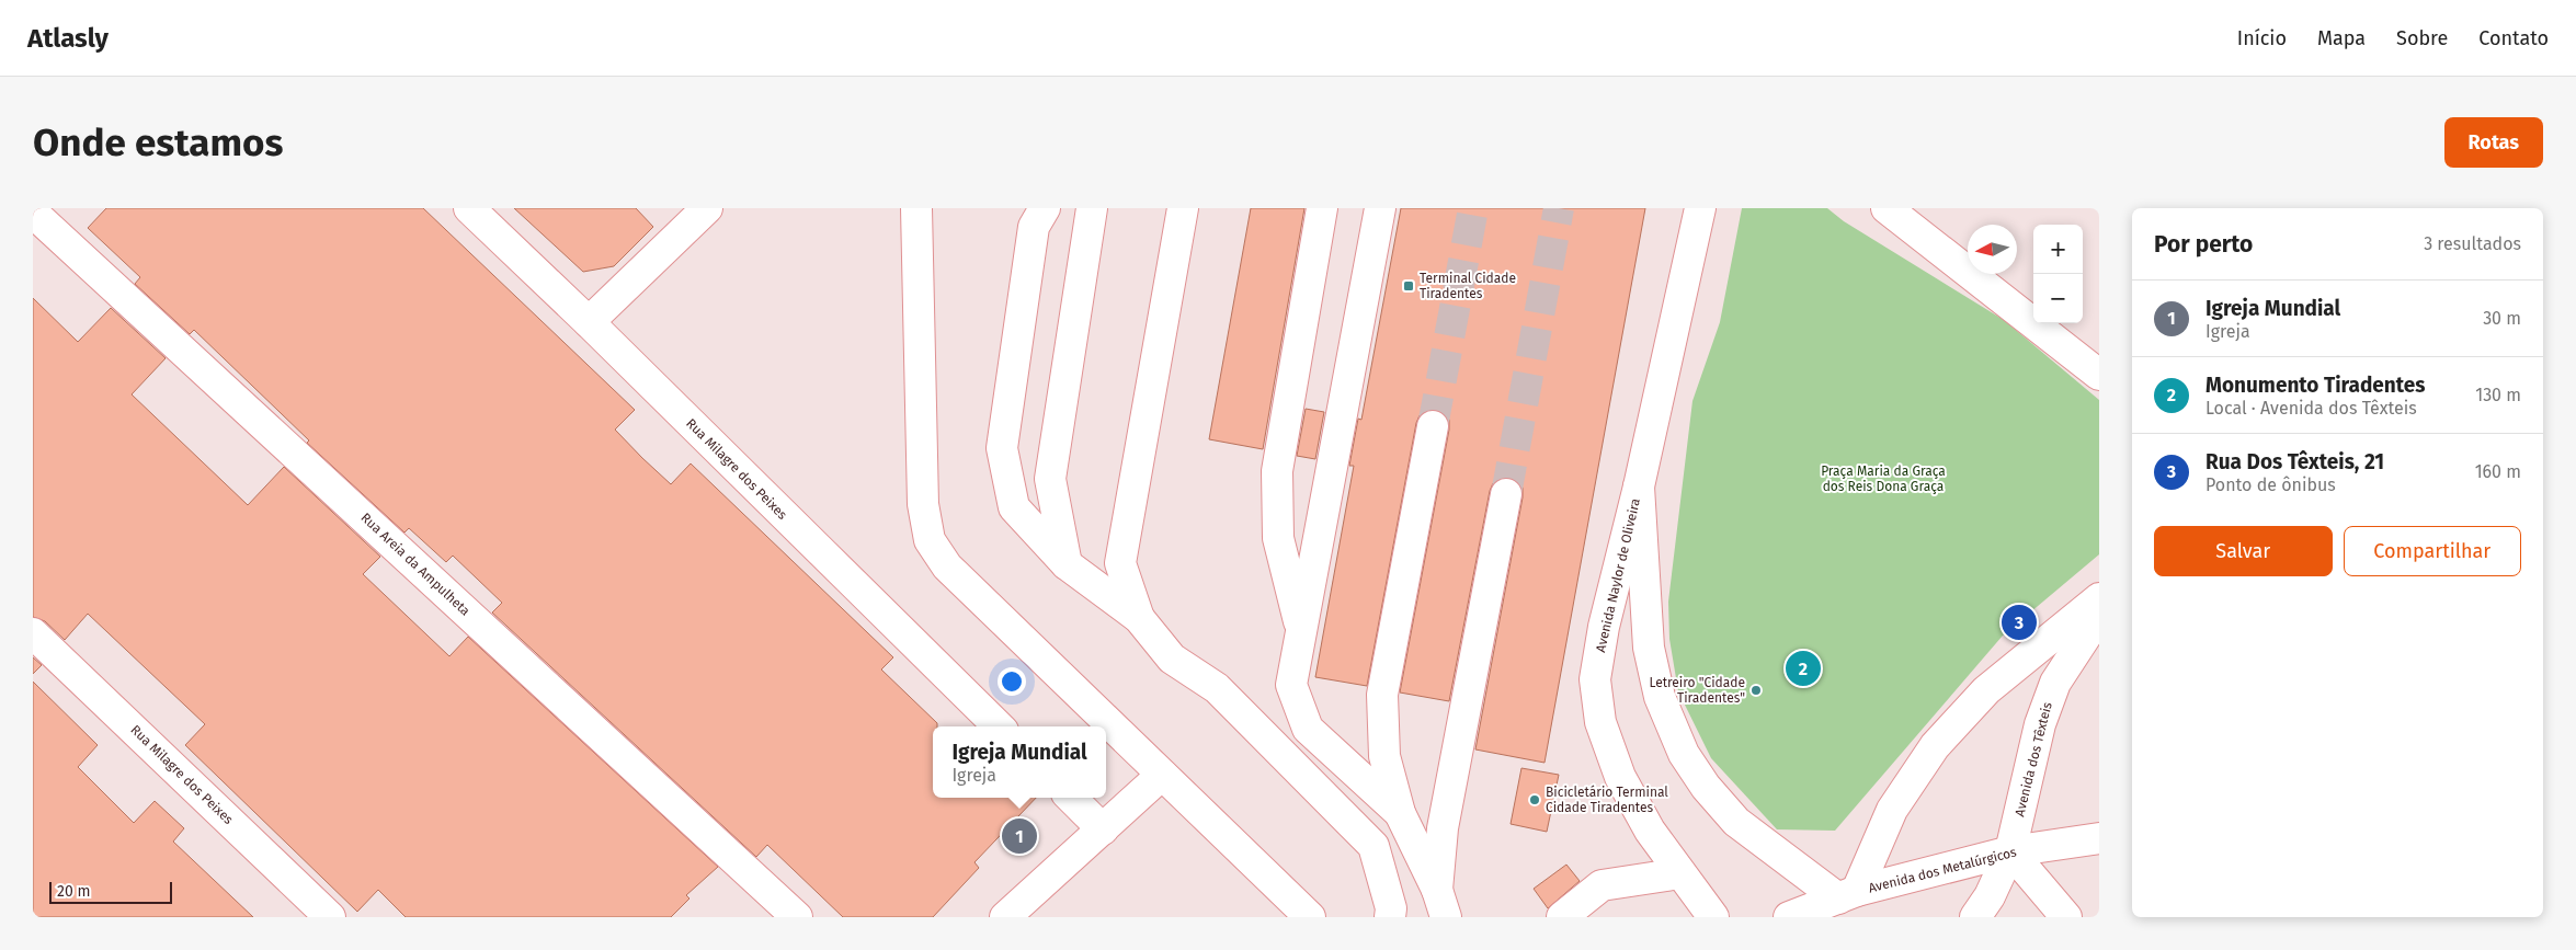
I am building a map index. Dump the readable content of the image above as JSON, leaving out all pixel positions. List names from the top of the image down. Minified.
{"streets":{"street":["Rua Milagre dos Peixes","Rua Areia da Ampulheta","Avenida Naylor de Oliveira","Avenida dos Têxteis","Avenida dos Metalúrgicos"]},"crossings":[["Avenida dos Têxteis","Avenida dos Metalúrgicos"]],"parks":["Praça Maria da Graça dos Reis Dona Graça"],"places":{"transit":["Terminal Cidade Tiradentes"],"other":["Letreiro \"Cidade Tiradentes\"","Bicicletário Terminal Cidade Tiradentes"]},"scale_bar":"20 m","north":"left","page":{"header":"Atlasly","nav":["Início","Mapa","Sobre","Contato"],"buttons":["Rotas",["Salvar","Compartilhar"]],"title":"Onde estamos","heading":["Por perto","3 resultados"],"map_buttons":["+","−"],"list":[{"mark":"1","name":"Igreja Mundial","note":"Igreja","value":"30 m"},{"mark":"2","name":"Monumento Tiradentes","note":"Local · Avenida dos Têxteis","value":"130 m"},{"mark":"3","name":"Rua Dos Têxteis, 21","note":"Ponto de ônibus","value":"160 m"}],"pins":["3","2","1"],"popup":["Igreja Mundial","Igreja"],"scale":"20 m"}}
